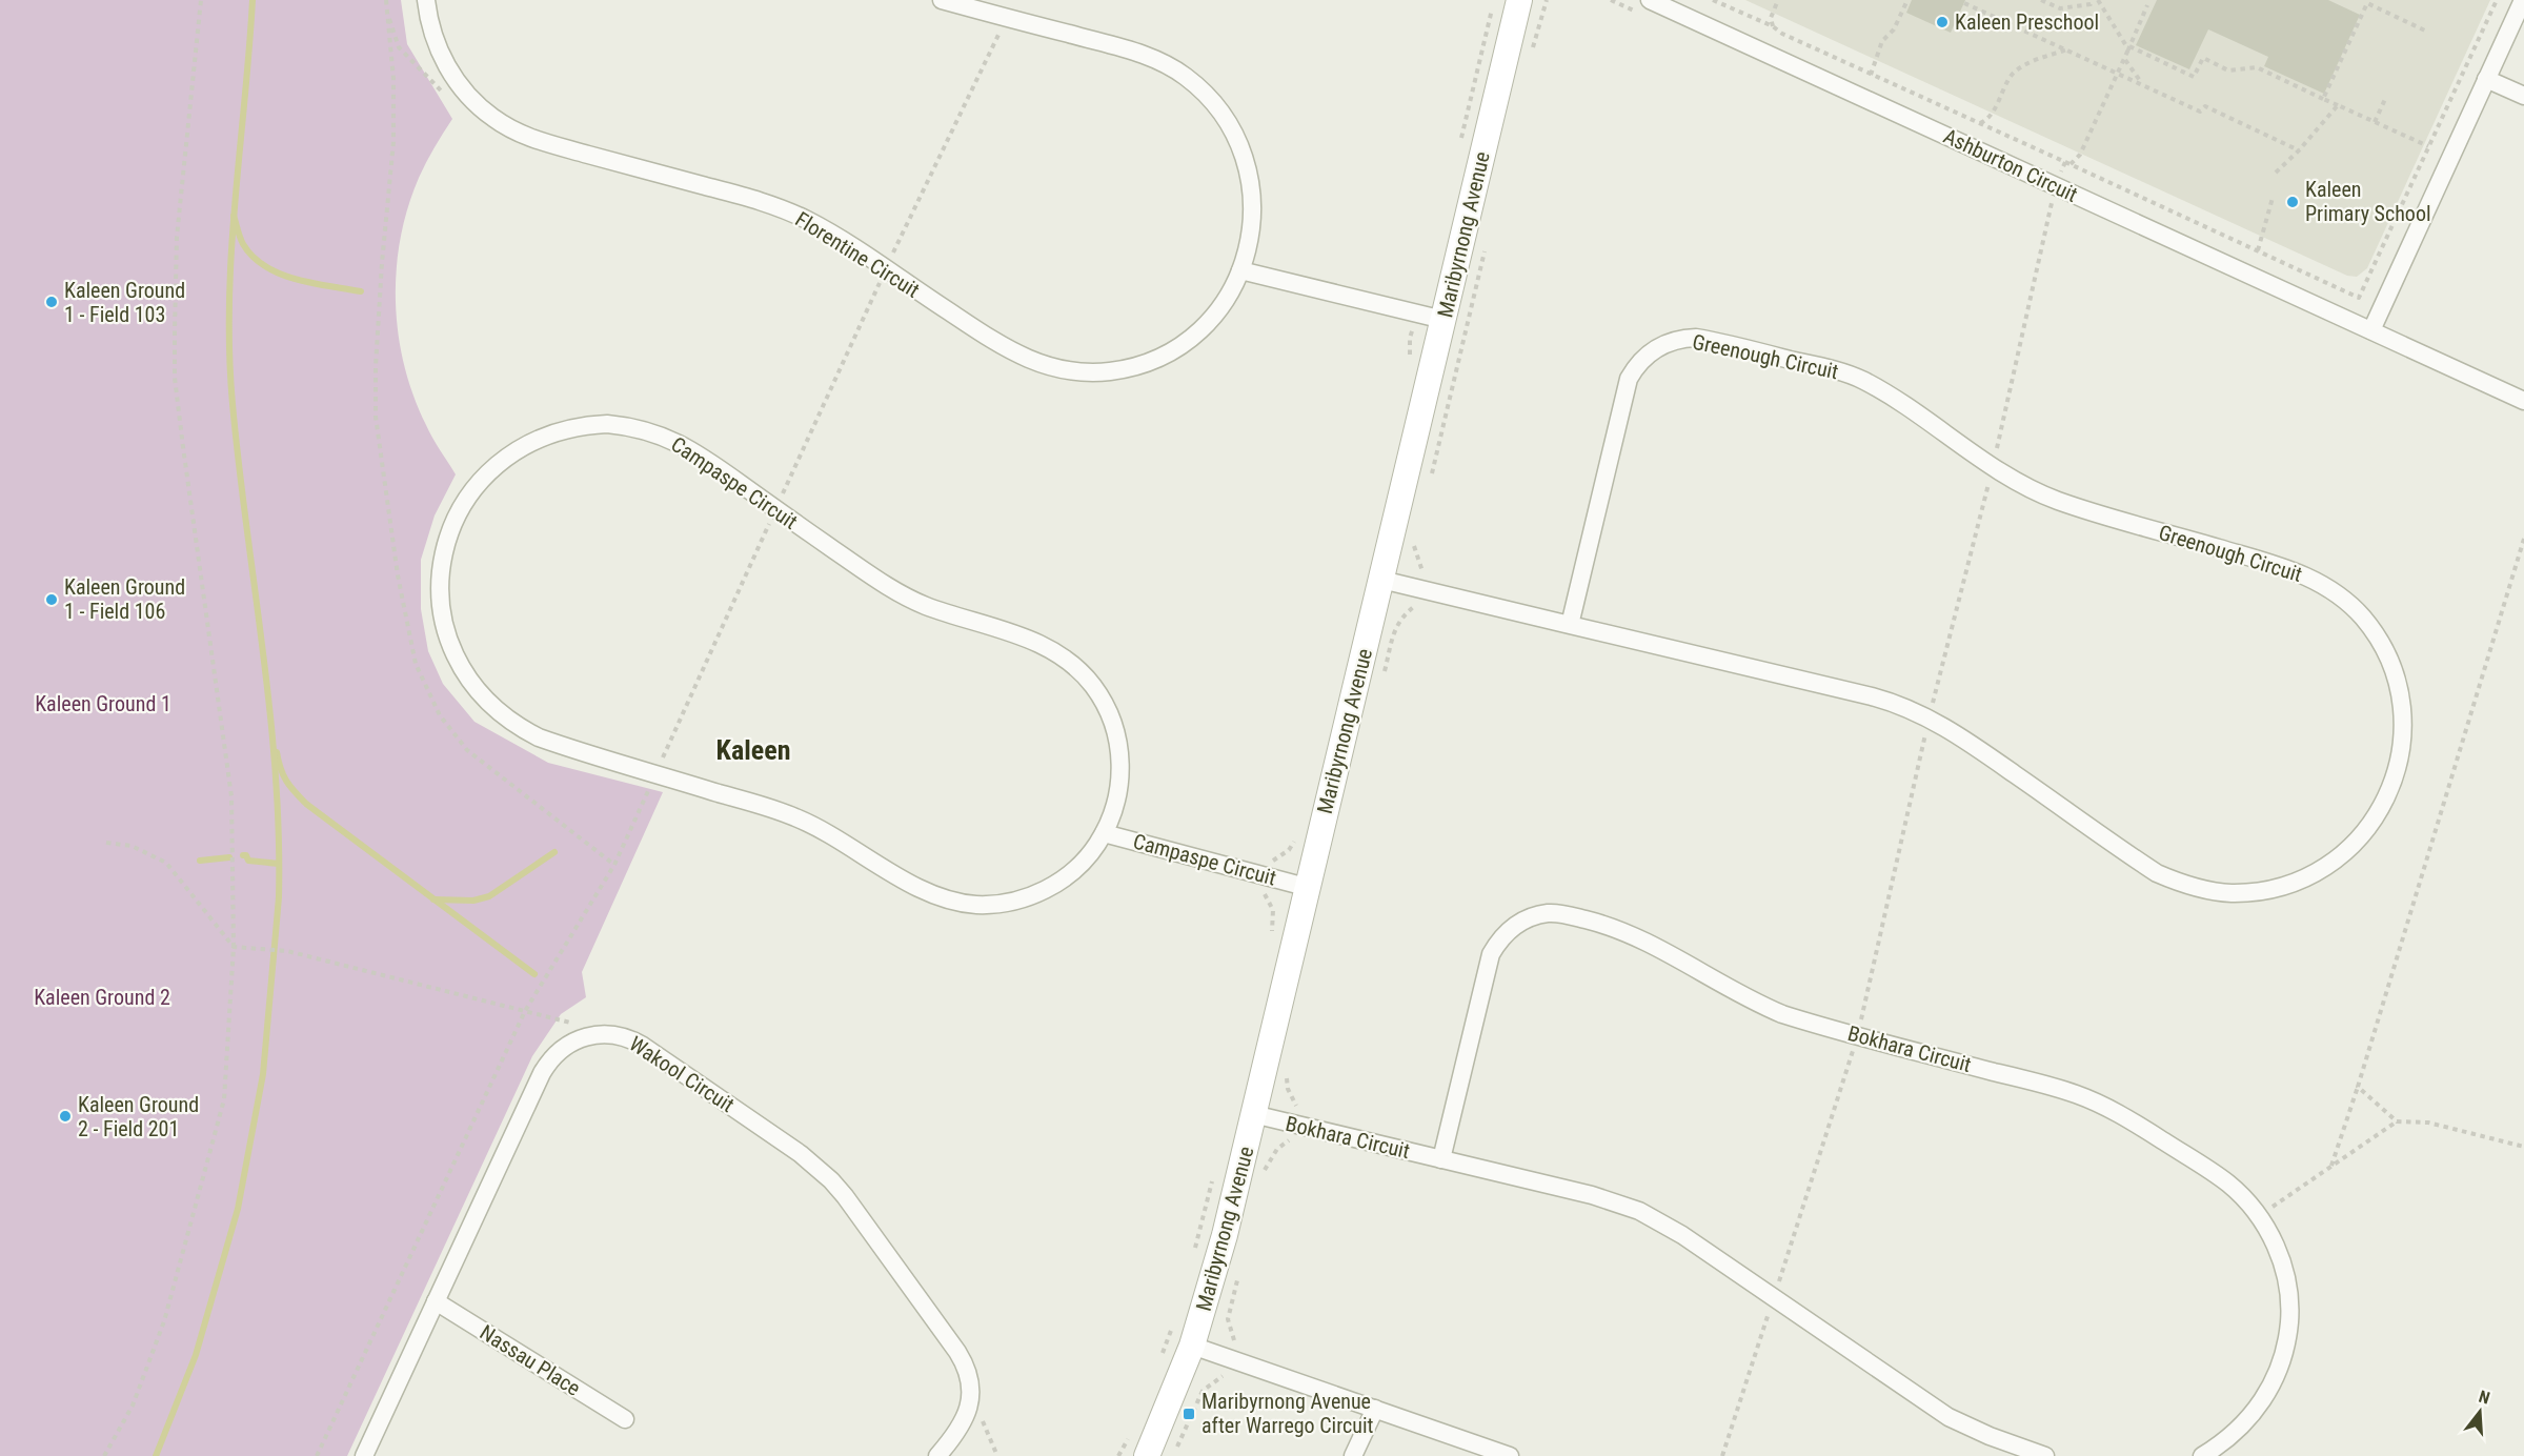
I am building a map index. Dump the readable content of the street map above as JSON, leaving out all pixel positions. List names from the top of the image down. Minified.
{"streets":{"street":["Ashburton Circuit","Maribyrnong Avenue","Florentine Circuit","Greenough Circuit","Campaspe Circuit","Bokhara Circuit","Wakool Circuit","Nassau Place"]},"crossings":[["Maribyrnong Avenue","Greenough Circuit"],["Maribyrnong Avenue","Campaspe Circuit"],["Maribyrnong Avenue","Bokhara Circuit"],["Wakool Circuit","Nassau Place"]],"districts":["Kaleen"],"parks":["Kaleen Ground 1","Kaleen Ground 2"],"places":{"other":["Kaleen Preschool","Kaleen Primary School","Kaleen Ground 1 - Field 103","Kaleen Ground 1 - Field 106","Kaleen Ground 2 - Field 201"],"transit":["Maribyrnong Avenue after Warrego Circuit"]},"north":"top"}
